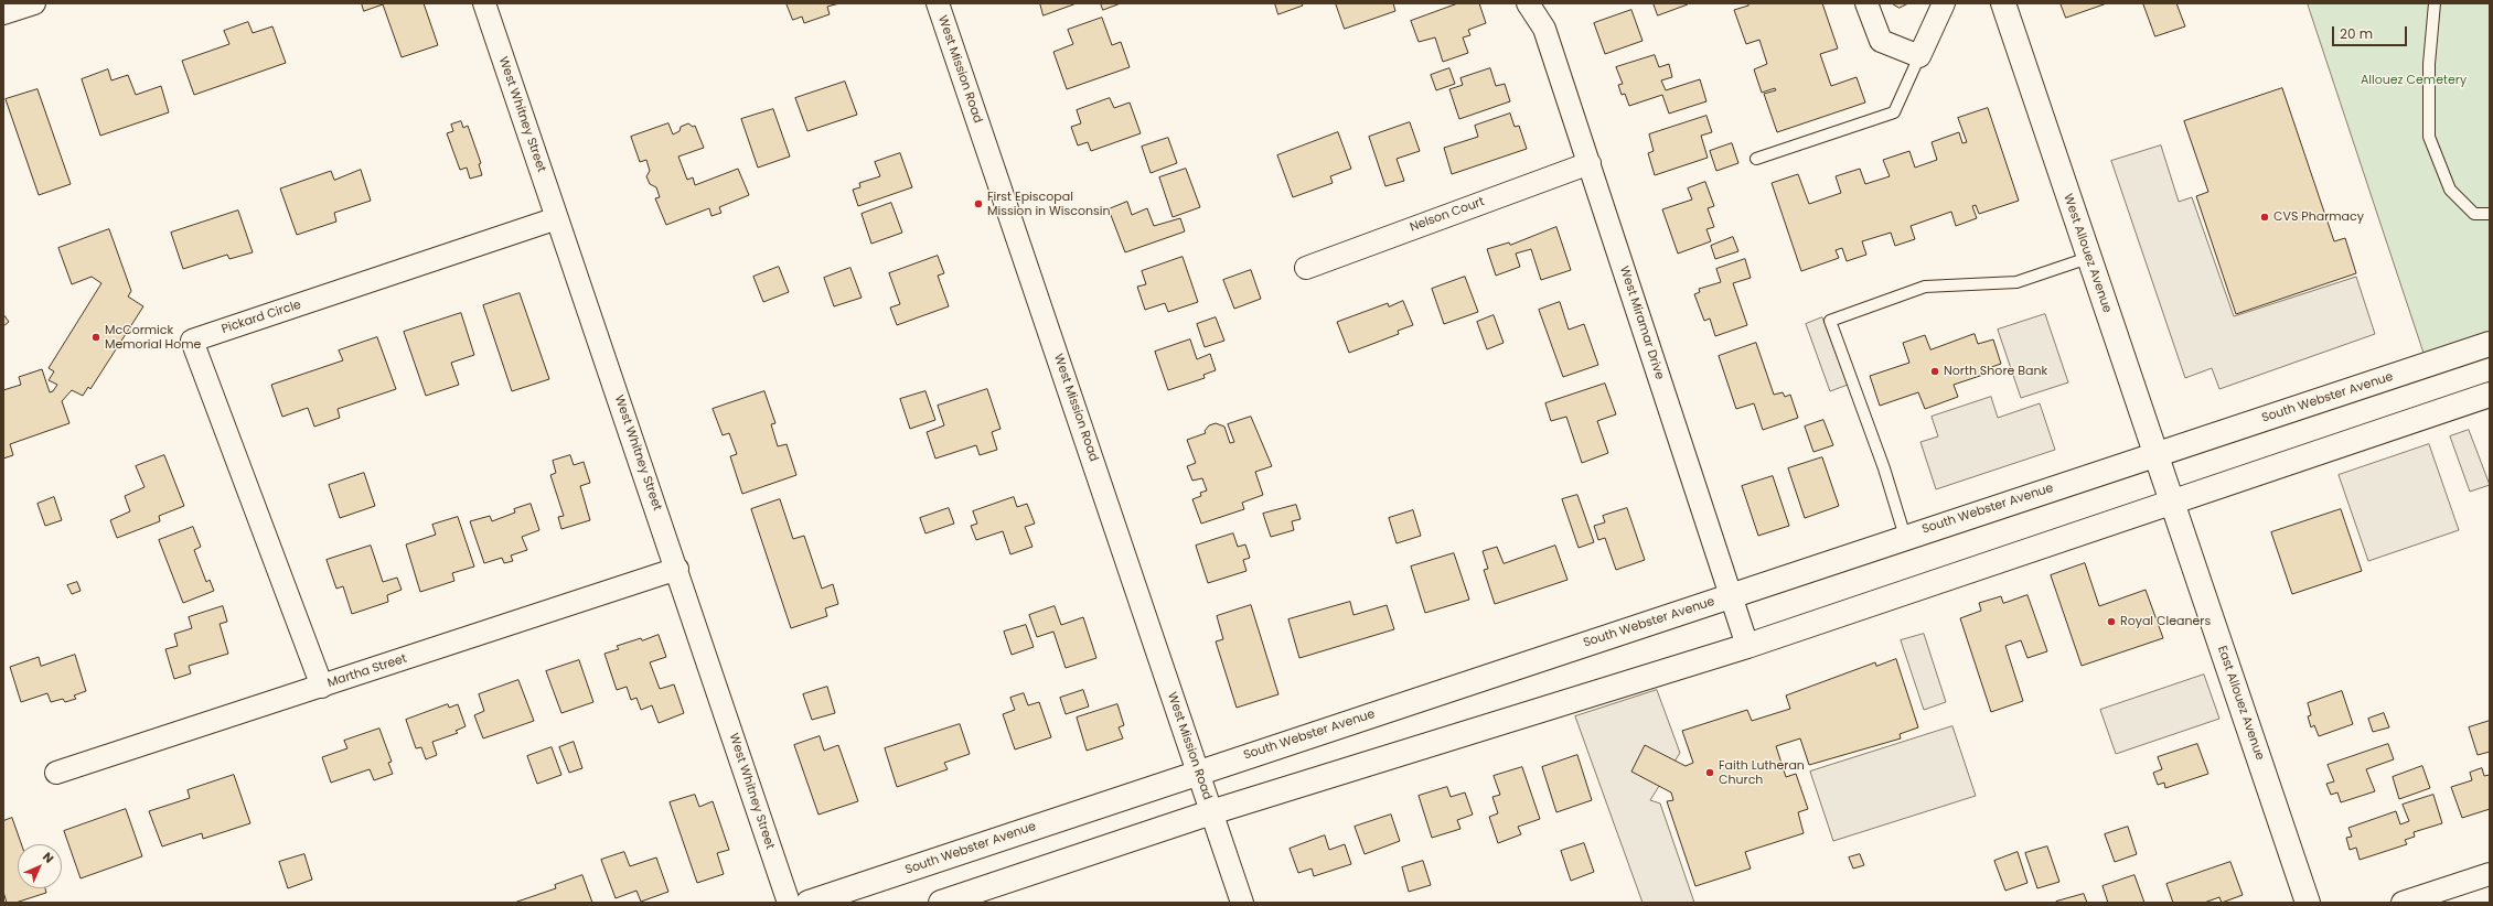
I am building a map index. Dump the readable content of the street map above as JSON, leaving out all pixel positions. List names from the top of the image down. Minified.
{"streets":{"main road":["West Allouez Avenue","South Webster Avenue","East Allouez Avenue"],"street":["West Mission Road","West Whitney Street","Nelson Court","Pickard Circle","West Miramar Drive","Martha Street"]},"crossings":[["West Mission Road","South Webster Avenue"],["West Whitney Street","Pickard Circle"],["West Whitney Street","Martha Street"],["Nelson Court","West Miramar Drive"],["West Allouez Avenue","South Webster Avenue"],["West Allouez Avenue","East Allouez Avenue"],["Pickard Circle","Martha Street"],["West Miramar Drive","South Webster Avenue"]],"parks":["Allouez Cemetery"],"places":["First Episcopal Mission in Wisconsin","CVS Pharmacy","McCormick Memorial Home","North Shore Bank","Royal Cleaners","Faith Lutheran Church"],"scale_bar":"20 m","north":"top right"}
